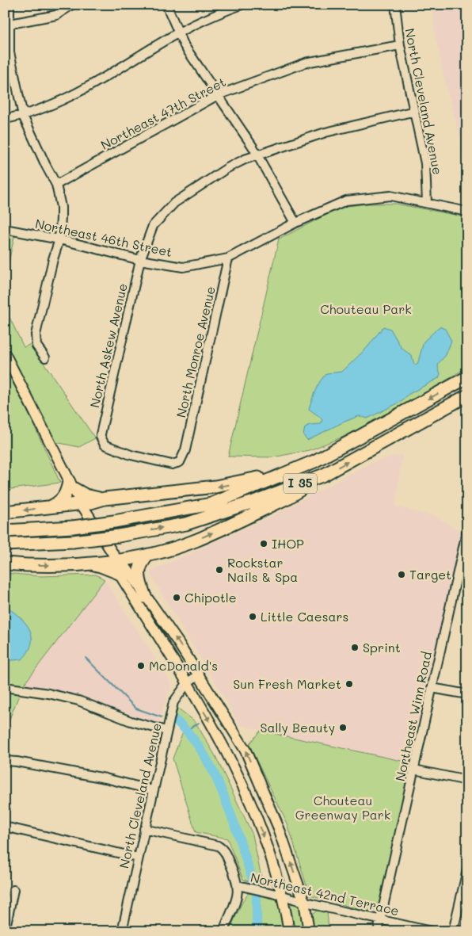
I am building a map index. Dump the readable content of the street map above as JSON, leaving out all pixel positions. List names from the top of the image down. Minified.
{"streets":{"highway":["I 35"],"street":["North Cleveland Avenue","Northeast 47th Street","Northeast 46th Street","North Askew Avenue","North Monroe Avenue","Northeast Winn Road","Northeast 42nd Terrace"]},"crossings":[["North Cleveland Avenue","Northeast 47th Street"],["North Cleveland Avenue","Northeast 46th Street"],["North Cleveland Avenue","North Askew Avenue"],["North Cleveland Avenue","Northeast 42nd Terrace"],["Northeast 46th Street","North Askew Avenue"],["Northeast 46th Street","North Monroe Avenue"],["North Askew Avenue","North Monroe Avenue"],["Northeast Winn Road","Northeast 42nd Terrace"]],"parks":["Chouteau Park","Chouteau Greenway Park"],"places":["IHOP","Rockstar Nails & Spa","Target","Chipotle","Little Caesars","Sprint","McDonald's","Sun Fresh Market","Sally Beauty"]}
